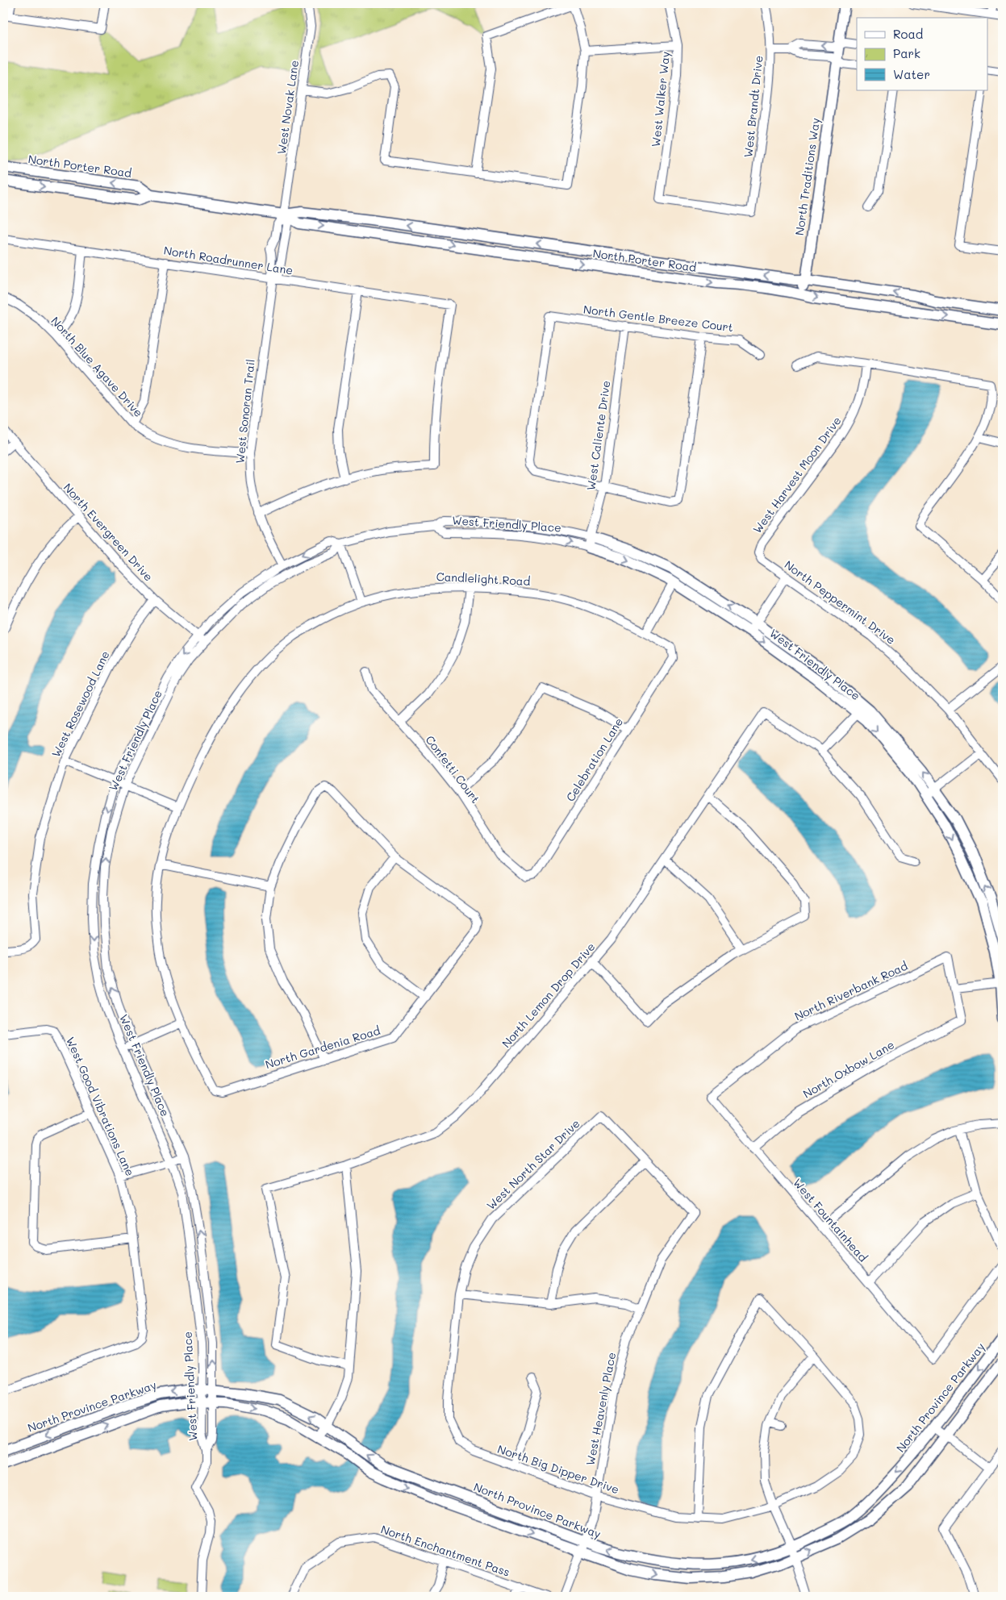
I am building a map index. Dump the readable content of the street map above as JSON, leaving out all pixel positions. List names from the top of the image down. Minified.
{"streets":{"street":["West Walker Way","West Brandt Drive","West Novak Lane","North Porter Road","North Traditions Way","North Roadrunner Lane","North Gentle Breeze Court","North Blue Agave Drive","West Sonoran Trail","West Caliente Drive","West Harvest Moon Drive","West Friendly Place","North Evergreen Drive","Candlelight Road","North Peppermint Drive","West Rosewood Lane","Celebration Lane","Confetti Court","North Riverbank Road","North Lemon Drop Drive","North Gardenia Road","North Oxbow Lane","West Good Vibrations Lane","West North Star Drive","West Fountainhead","North Province Parkway","West Heavenly Place","North Big Dipper Drive","North Enchantment Pass"]},"crossings":[["West Walker Way","West Brandt Drive"],["West Novak Lane","North Porter Road"],["West Novak Lane","West Sonoran Trail"],["North Porter Road","North Traditions Way"],["North Porter Road","West Sonoran Trail"],["North Roadrunner Lane","West Sonoran Trail"],["North Gentle Breeze Court","West Caliente Drive"],["North Blue Agave Drive","West Sonoran Trail"],["West Sonoran Trail","West Friendly Place"],["West Caliente Drive","West Friendly Place"],["West Harvest Moon Drive","North Peppermint Drive"],["West Friendly Place","North Evergreen Drive"],["West Friendly Place","North Province Parkway"],["North Evergreen Drive","West Rosewood Lane"],["Candlelight Road","Celebration Lane"],["Candlelight Road","North Gardenia Road"],["Celebration Lane","Confetti Court"],["North Riverbank Road","North Oxbow Lane"],["North Riverbank Road","West Fountainhead"],["North Oxbow Lane","West Fountainhead"],["West North Star Drive","West Heavenly Place"],["West North Star Drive","North Big Dipper Drive"],["North Province Parkway","West Heavenly Place"],["West Heavenly Place","North Big Dipper Drive"]],"legend":["Road","Park","Water"]}
